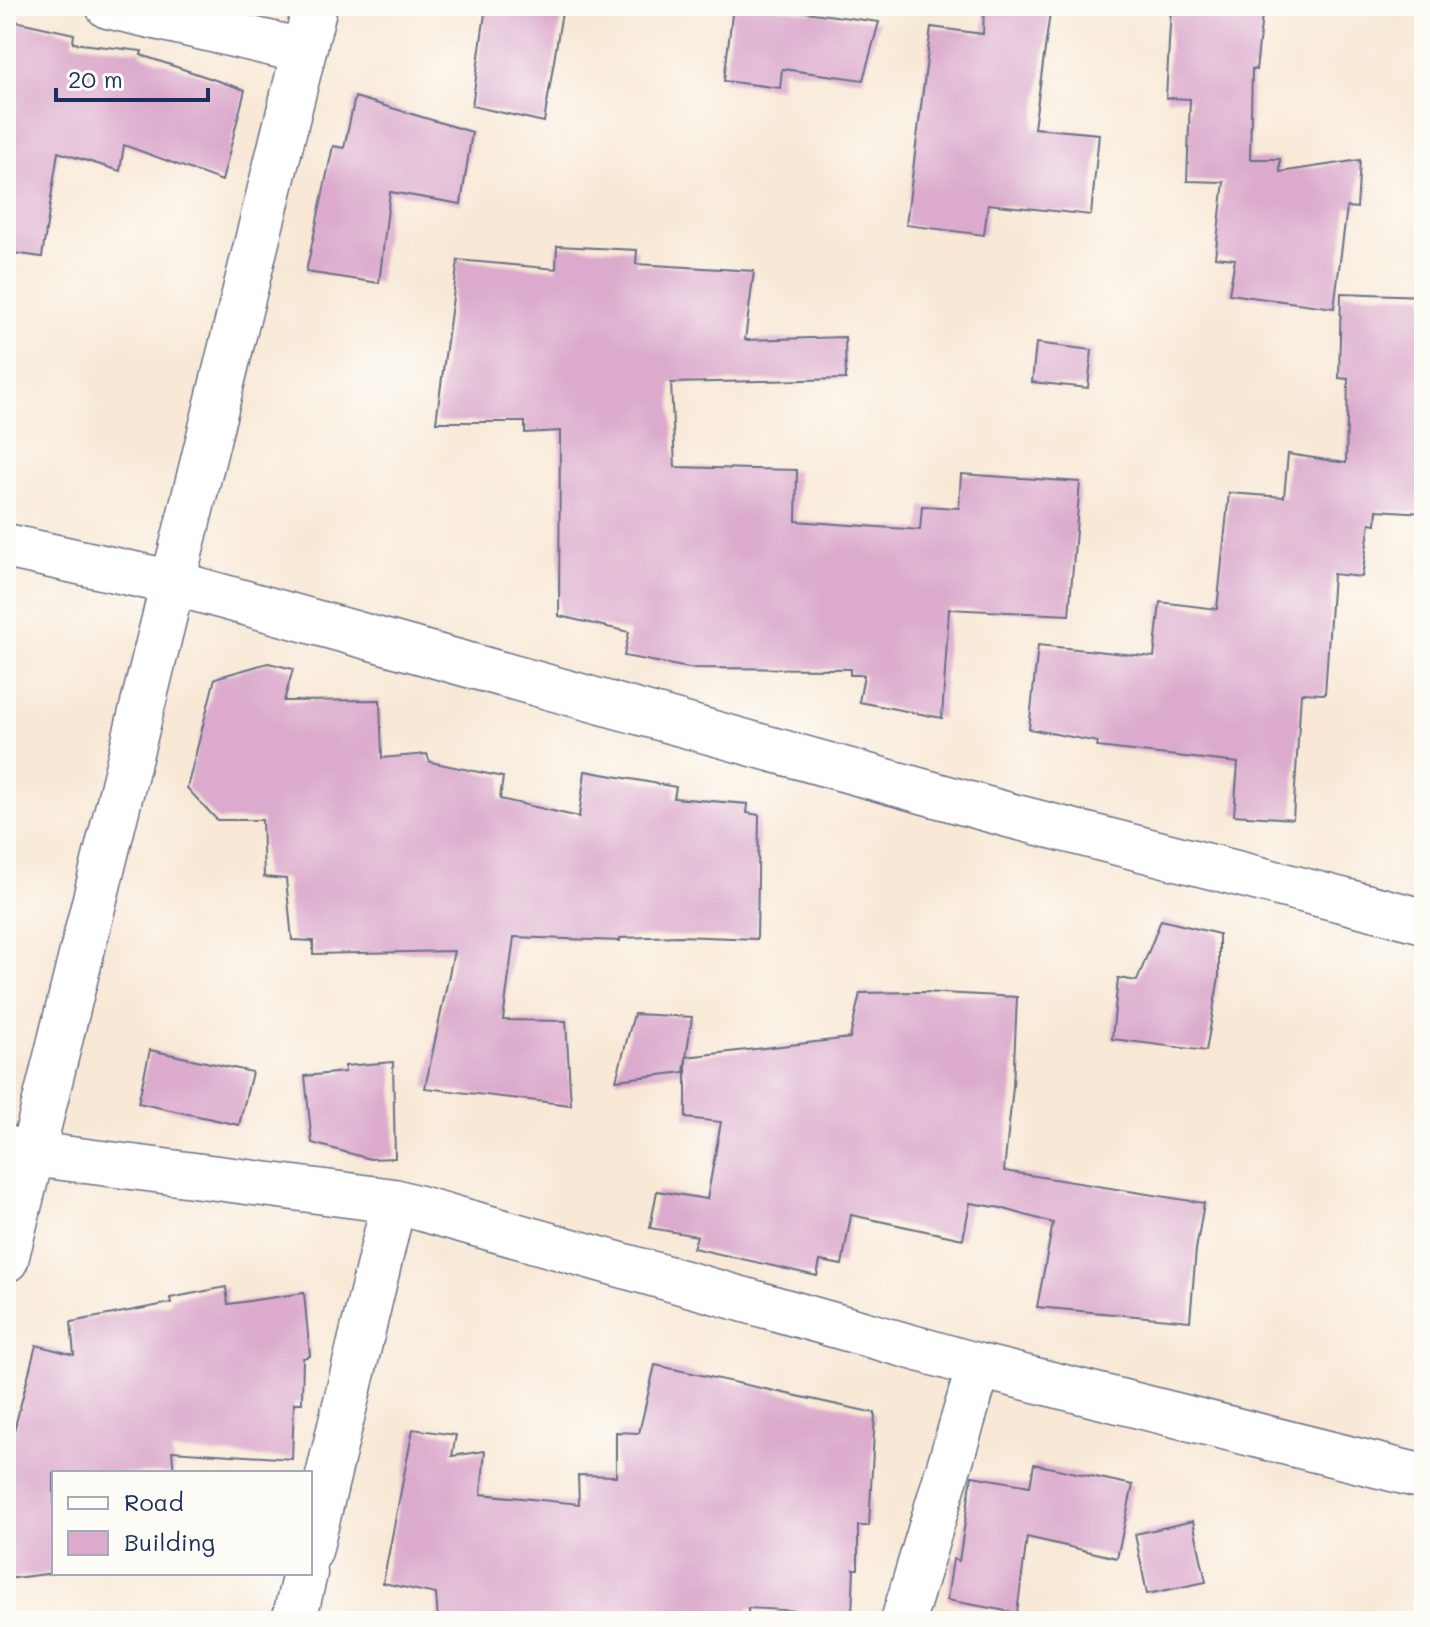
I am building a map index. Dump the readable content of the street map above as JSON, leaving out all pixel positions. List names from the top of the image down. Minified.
{"legend":["Road","Building"],"scale_bar":"20 m"}
